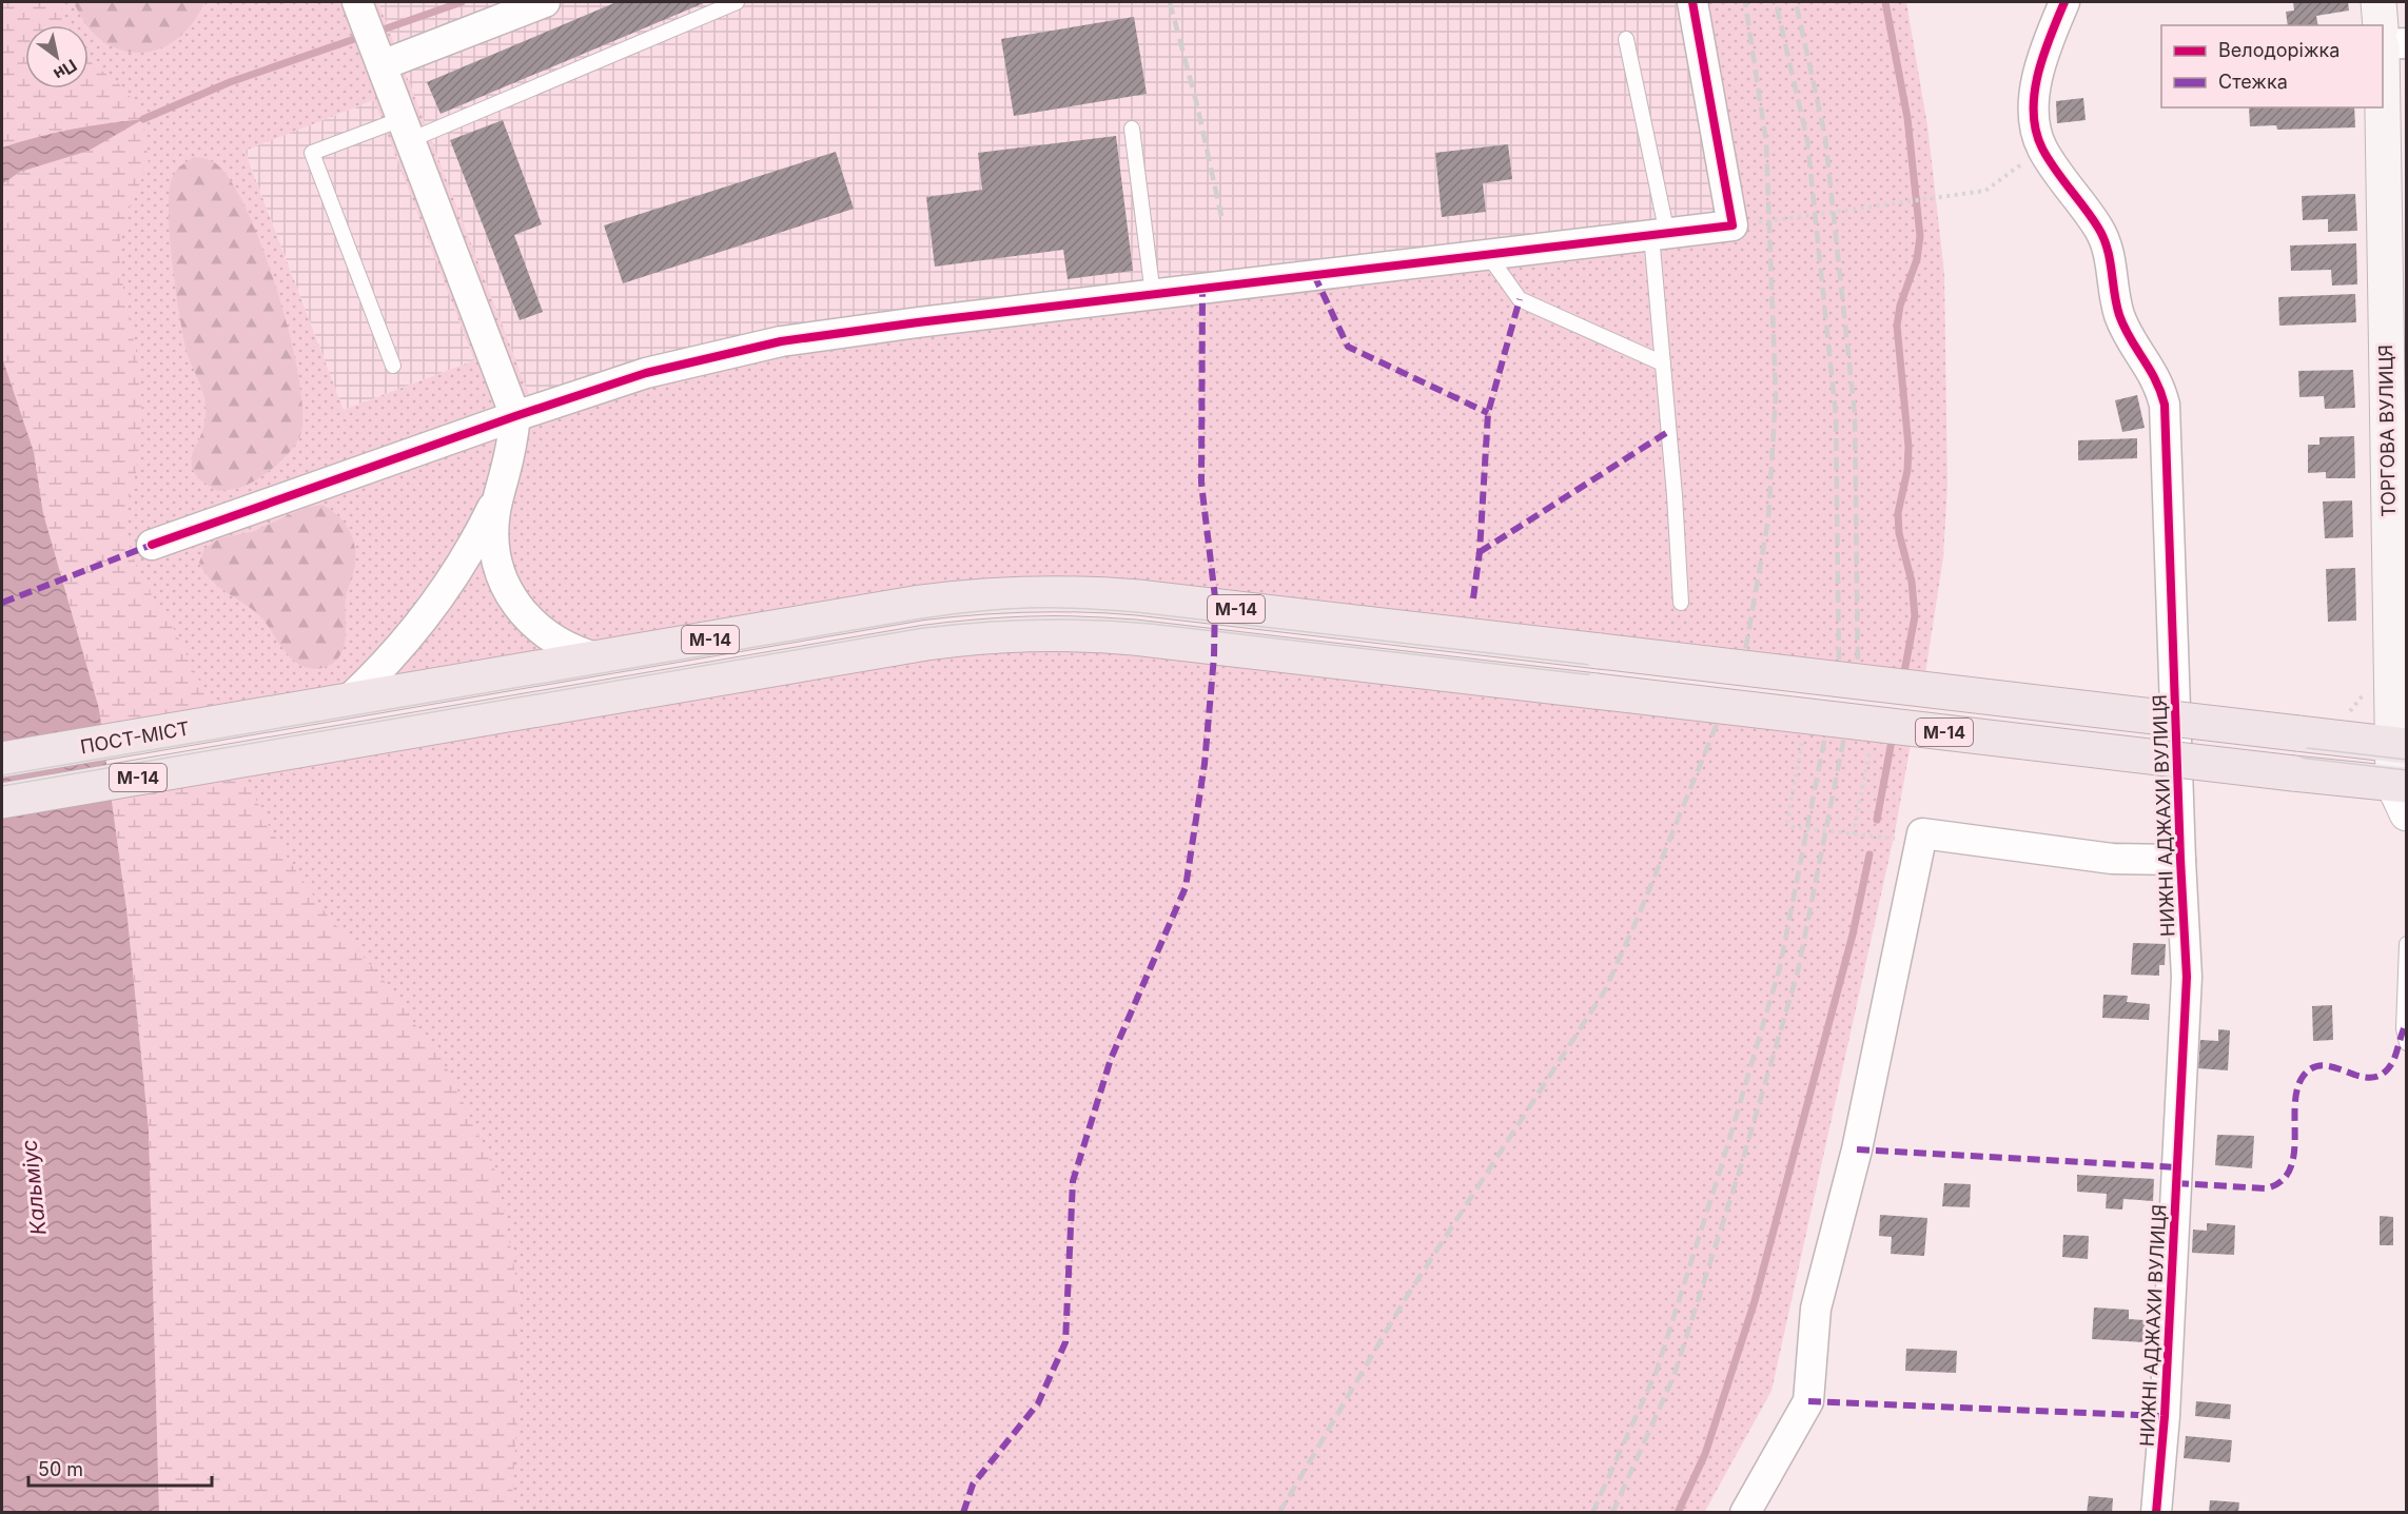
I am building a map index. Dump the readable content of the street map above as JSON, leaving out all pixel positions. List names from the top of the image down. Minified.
{"streets":{"highway":["М-14","ПОСТ-МІСТ"],"main road":["ТОРГОВА ВУЛИЦЯ"],"street":["НИЖНІ АДЖАХИ ВУЛИЦЯ"]},"crossings":[["ТОРГОВА ВУЛИЦЯ","М-14"],["М-14","ПОСТ-МІСТ"]],"water":["Кальміус"],"legend":["Велодоріжка","Стежка"],"scale_bar":"50 m","north":"bottom right"}
